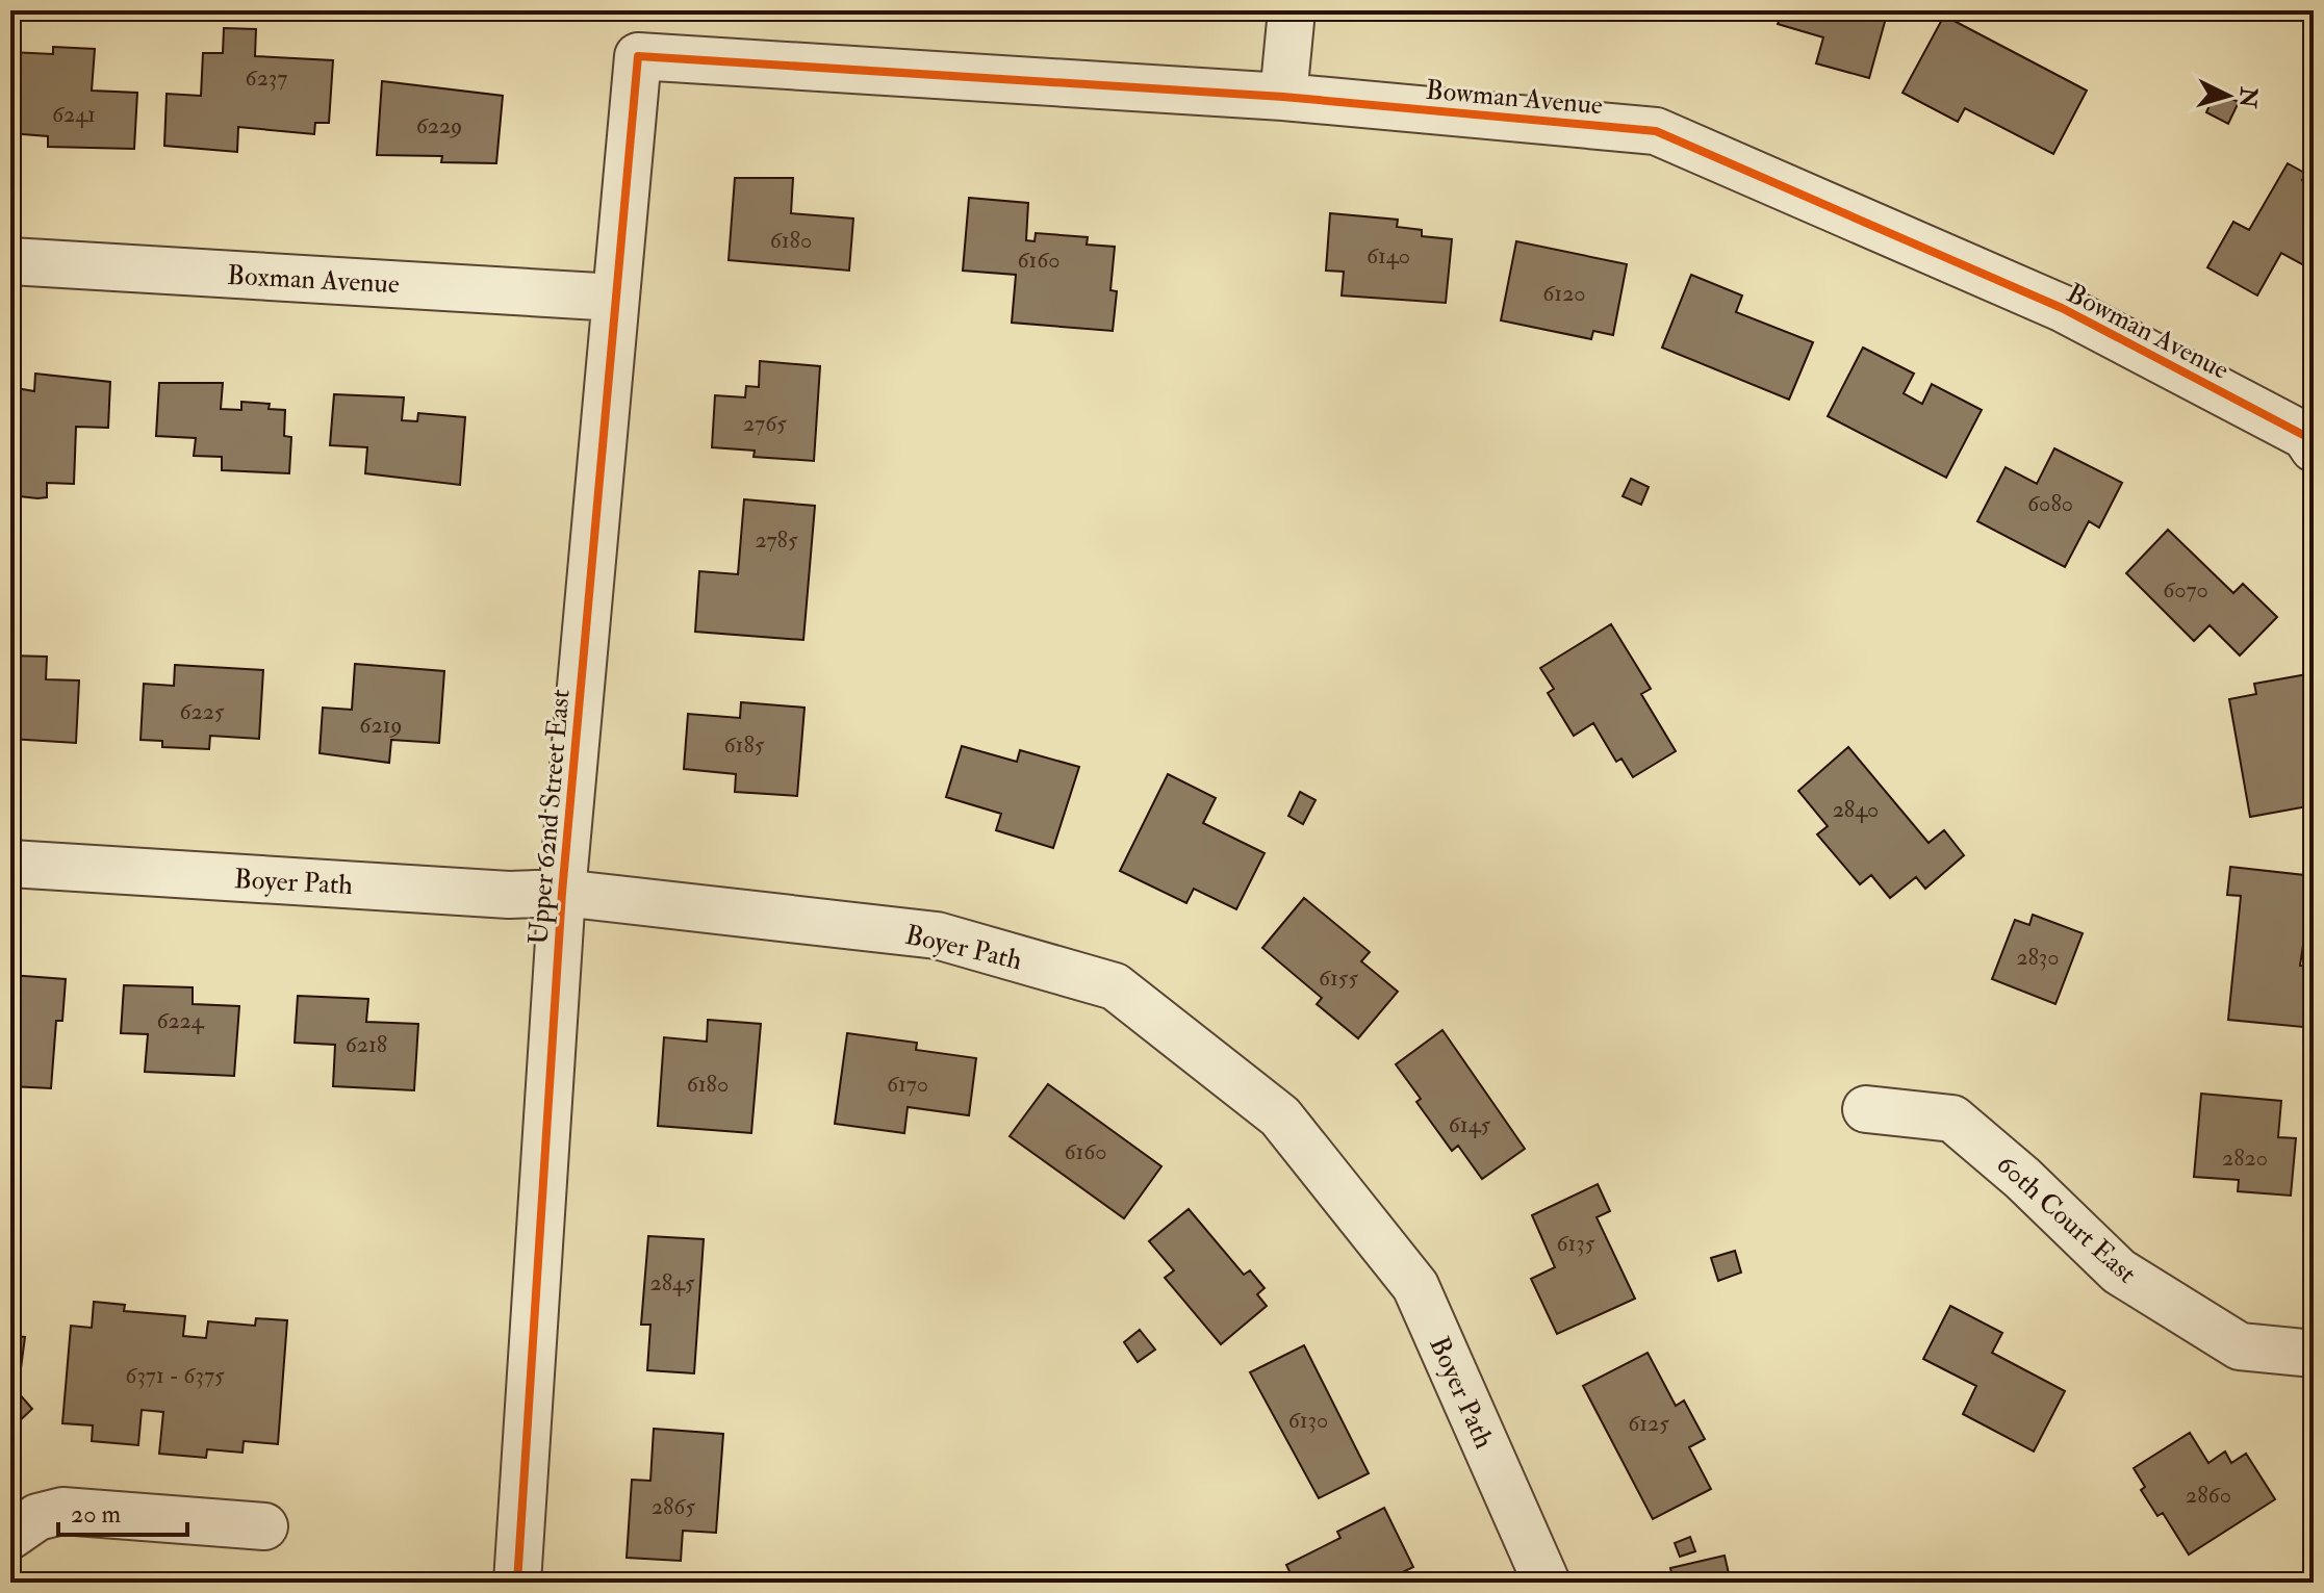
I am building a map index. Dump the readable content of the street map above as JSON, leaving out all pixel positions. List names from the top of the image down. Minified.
{"streets":{"street":["Bowman Avenue","Boxman Avenue","Upper 62nd Street East","Boyer Path","60th Court East"]},"crossings":[["Bowman Avenue","Upper 62nd Street East"],["Boxman Avenue","Upper 62nd Street East"],["Upper 62nd Street East","Boyer Path"]],"house_numbers":["6237","6241","6229","6180","6140","6160","6120","2765","6080","2785","6070","6225","6219","6185","2840","2830","6155","6224","6218","6180","6170","6145","6160","2820","6135","2845","6371 - 6375","6130","6125","2860","2865"],"scale_bar":"20 m","north":"right"}
